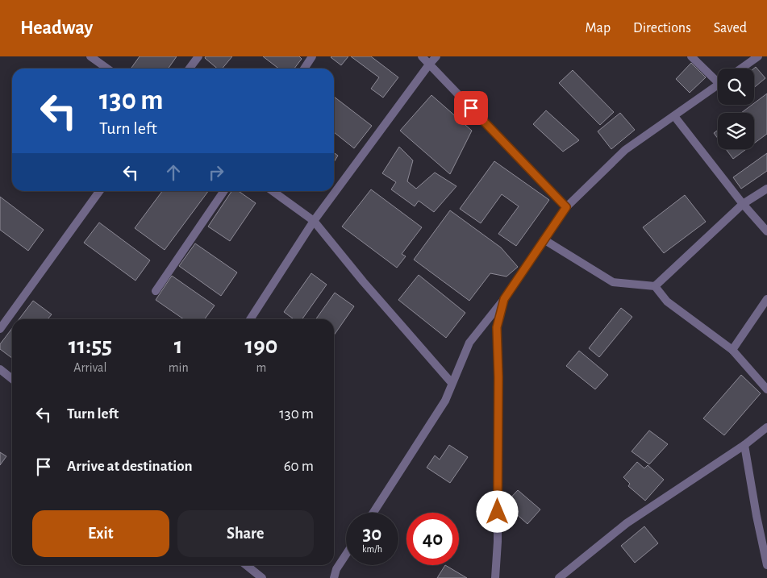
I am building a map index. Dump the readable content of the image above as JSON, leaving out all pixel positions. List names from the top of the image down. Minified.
{"page":{"header":"Headway","nav":["Map","Directions","Saved"],"turn":["130 m","Turn left"],"eta":["11:55","Arrival","1","min","190","m"],"list":[{"name":"Turn left","value":"130 m"},{"name":"Arrive at destination","value":"60 m"}],"buttons":["Exit","Share"],"speed":"30 km/h","limit":"40"}}
